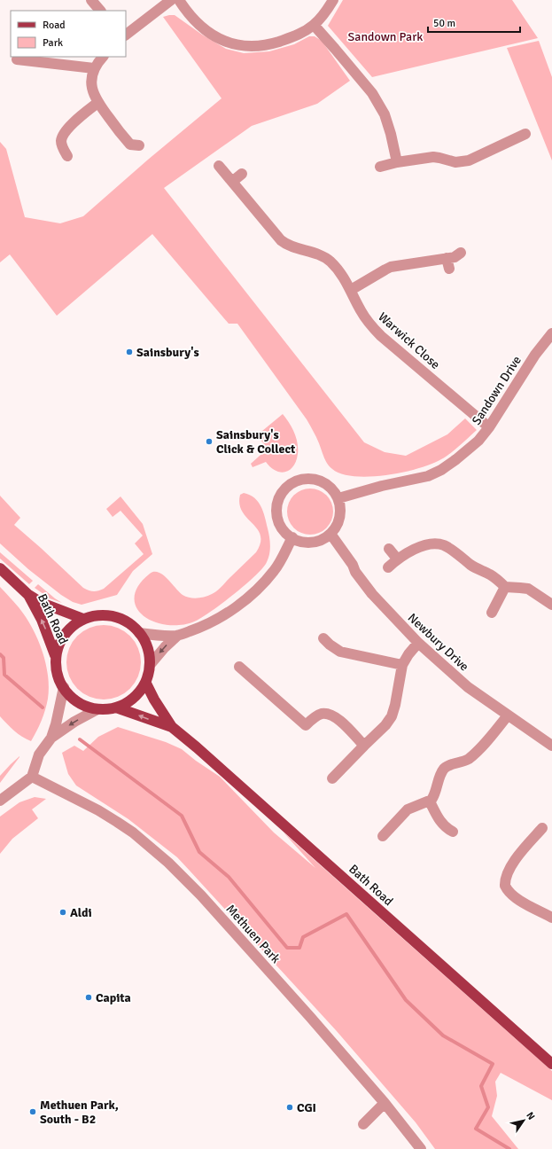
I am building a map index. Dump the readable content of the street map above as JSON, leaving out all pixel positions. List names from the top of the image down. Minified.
{"streets":{"main road":["Bath Road"],"street":["Warwick Close","Sandown Drive","Newbury Drive","Methuen Park"]},"crossings":[["Warwick Close","Sandown Drive"],["Sandown Drive","Newbury Drive"]],"parks":["Sandown Park"],"places":["Sainsbury's","Sainsbury's Click & Collect","Aldi","Capita","CGI","Methuen Park, South - B2"],"legend":["Road","Park"],"scale_bar":"50 m","north":"top right"}
